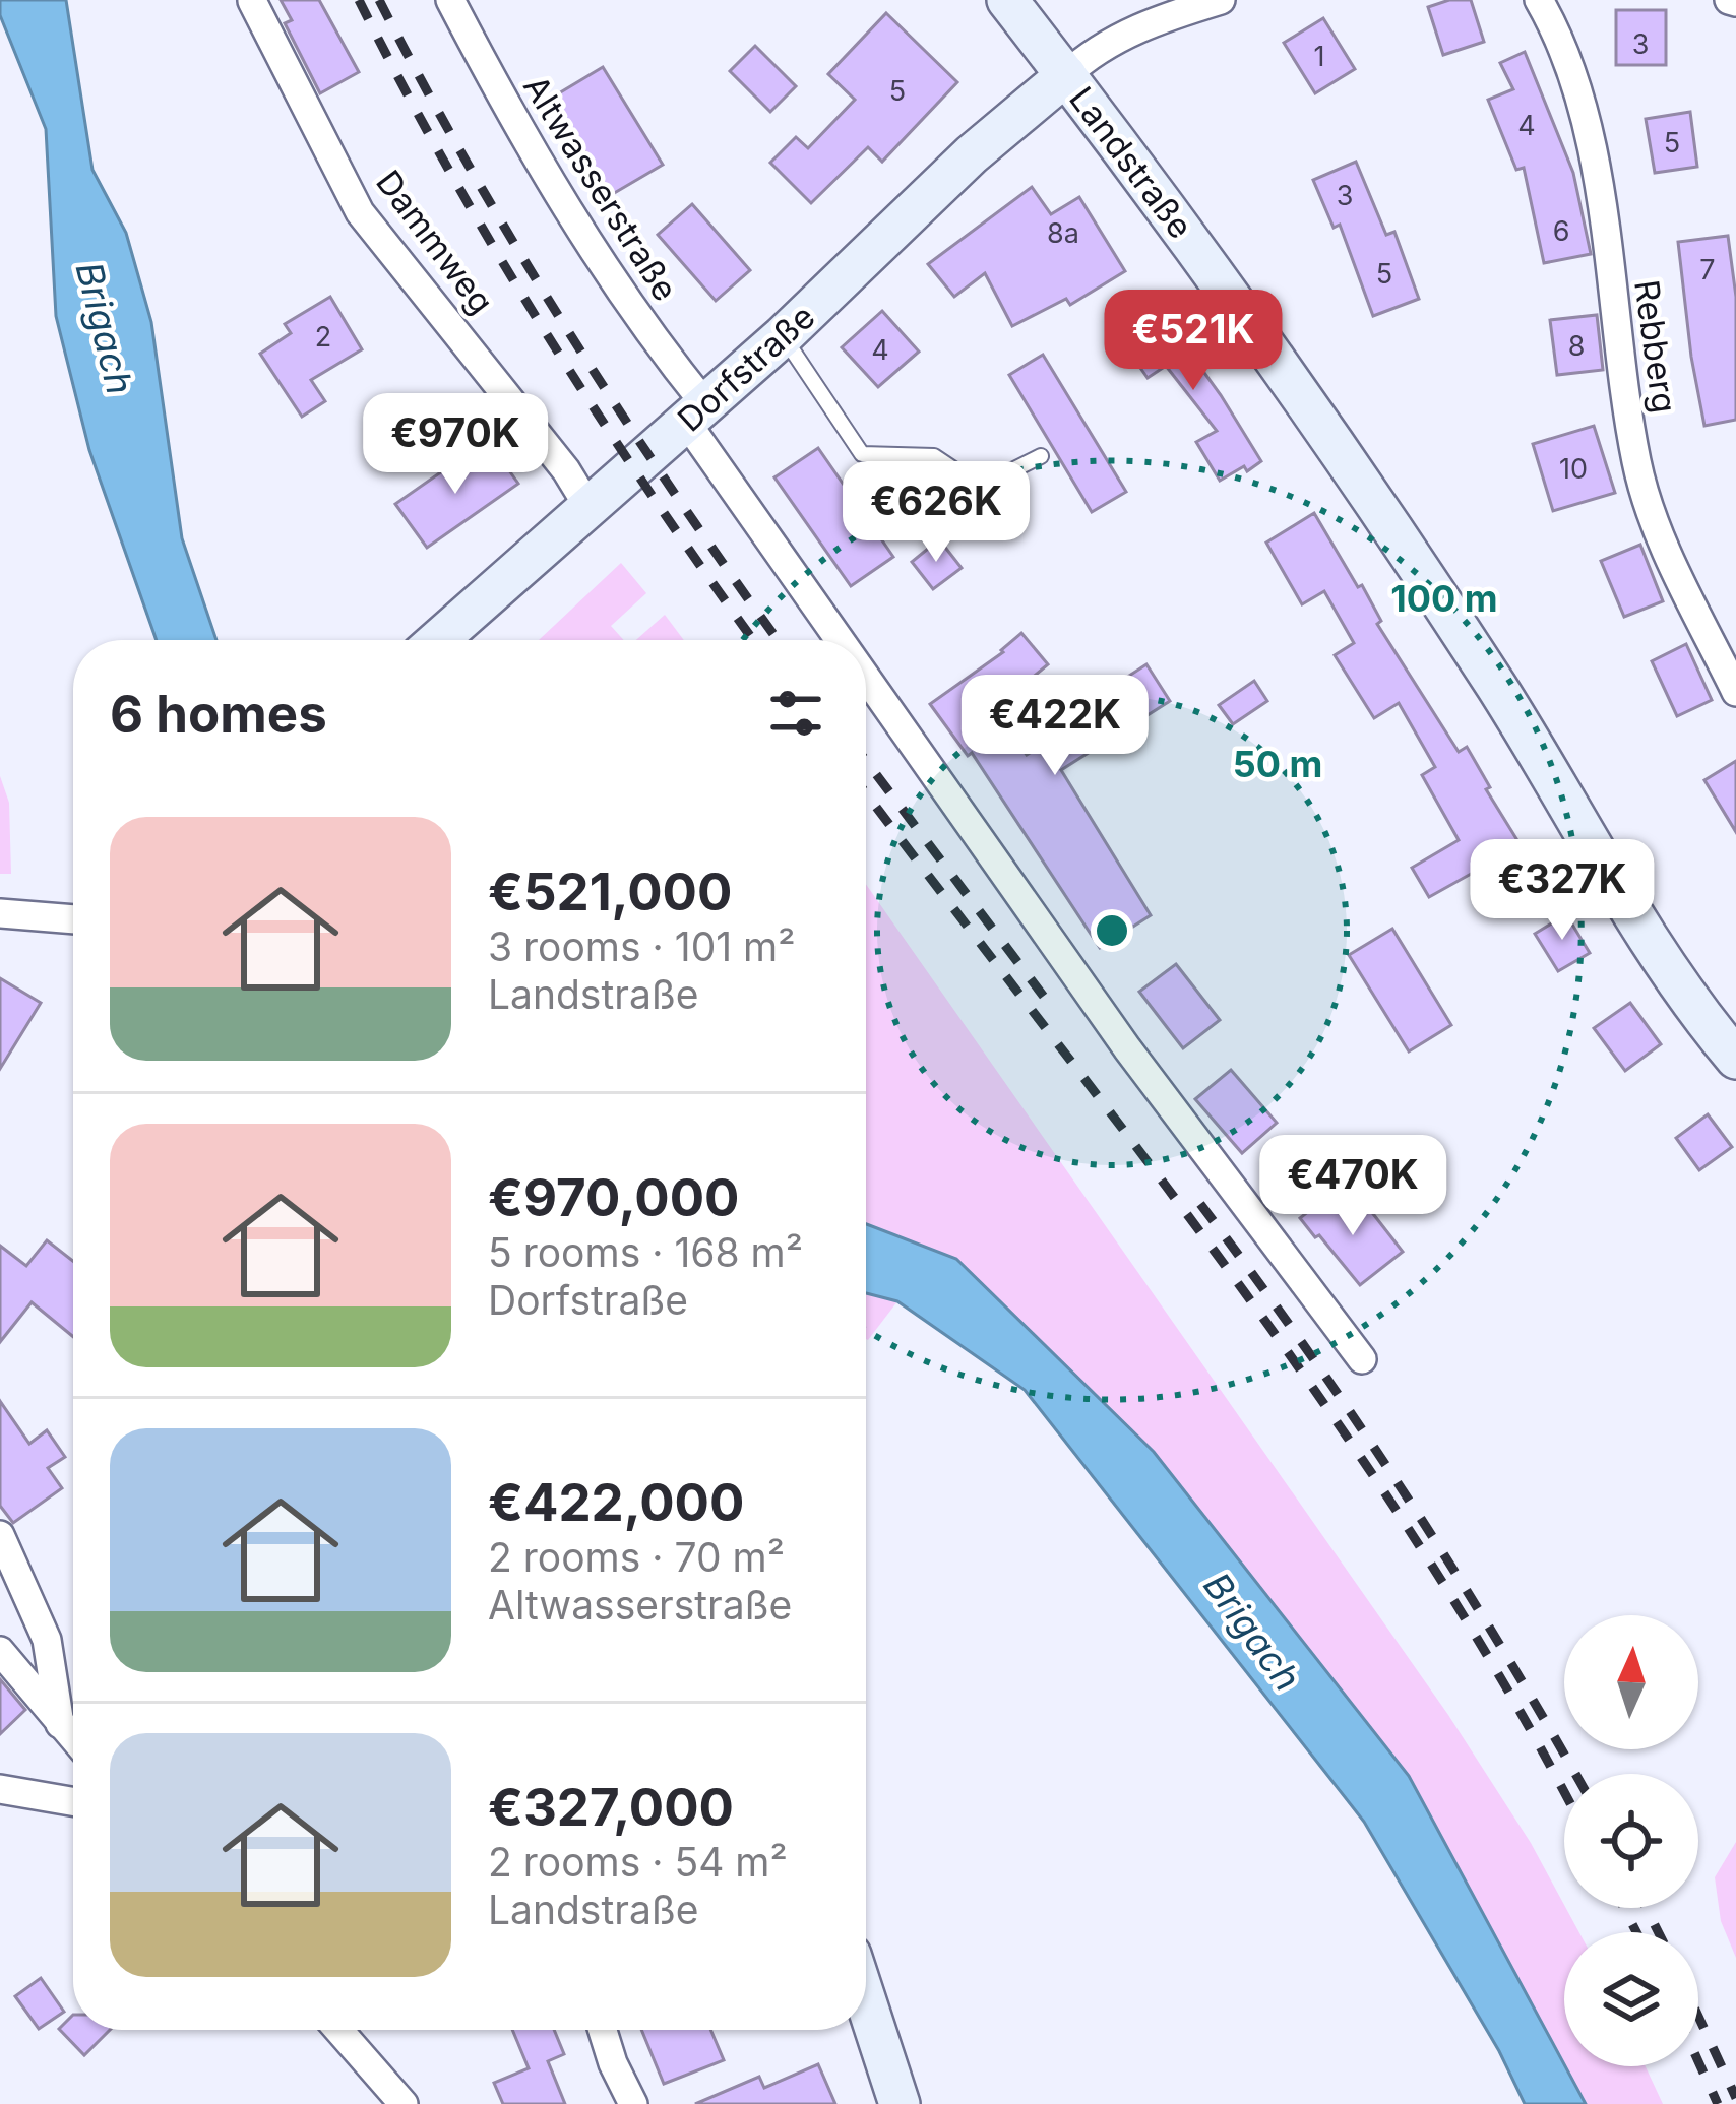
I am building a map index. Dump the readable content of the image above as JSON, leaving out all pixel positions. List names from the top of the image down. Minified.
{"streets":{"main road":["Landstraße","Dorfstraße"],"street":["Altwasserstraße","Dammweg","Rebberg"]},"crossings":[["Landstraße","Dorfstraße"],["Altwasserstraße","Dorfstraße"],["Dammweg","Dorfstraße"]],"water":["Brigach"],"house_numbers":["3","1","5","4","5","3","6","8a","7","5","2","8","4","10"],"north":"top","page":{"price":["€521K","€970K","€626K","€422K","€327K","€470K"],"heading":"6 homes","list":[{"name":"€521,000","note":"3 rooms · 101 m² · Landstraße"},{"name":"€970,000","note":"5 rooms · 168 m² · Dorfstraße"},{"name":"€422,000","note":"2 rooms · 70 m² · Altwasserstraße"},{"name":"€327,000","note":"2 rooms · 54 m² · Landstraße"}]},"rings":["100 m","50 m"]}
